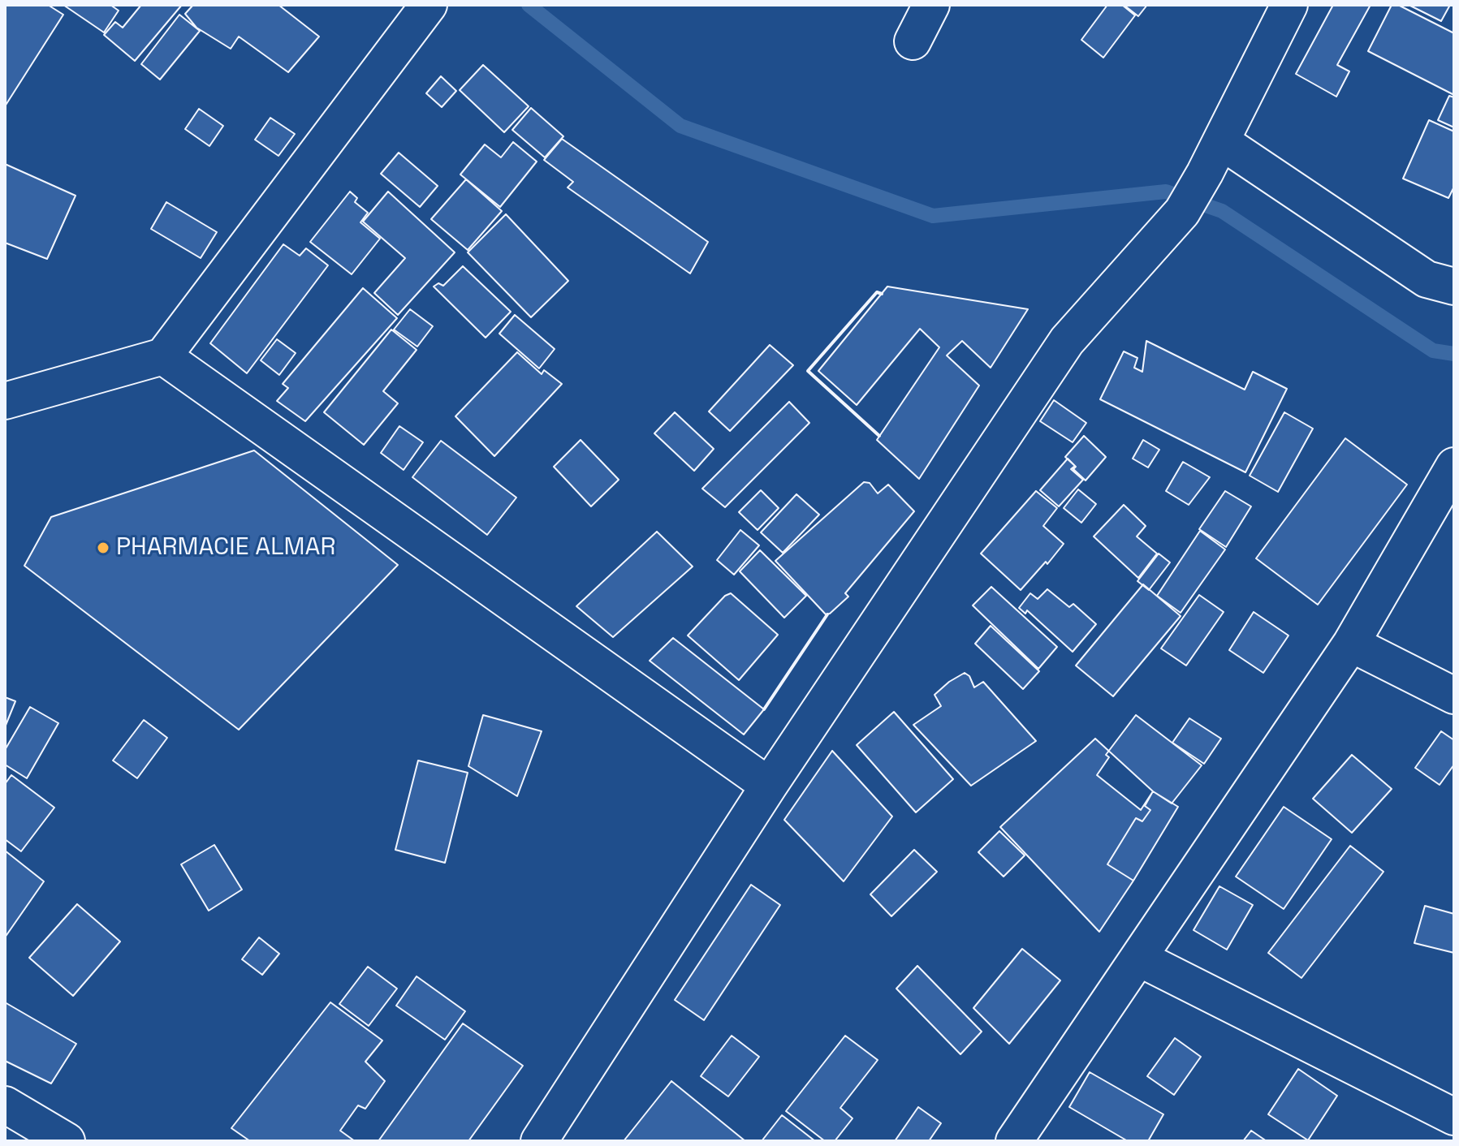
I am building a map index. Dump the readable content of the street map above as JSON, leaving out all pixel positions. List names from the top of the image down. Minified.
{"places":["PHARMACIE ALMAR"]}
